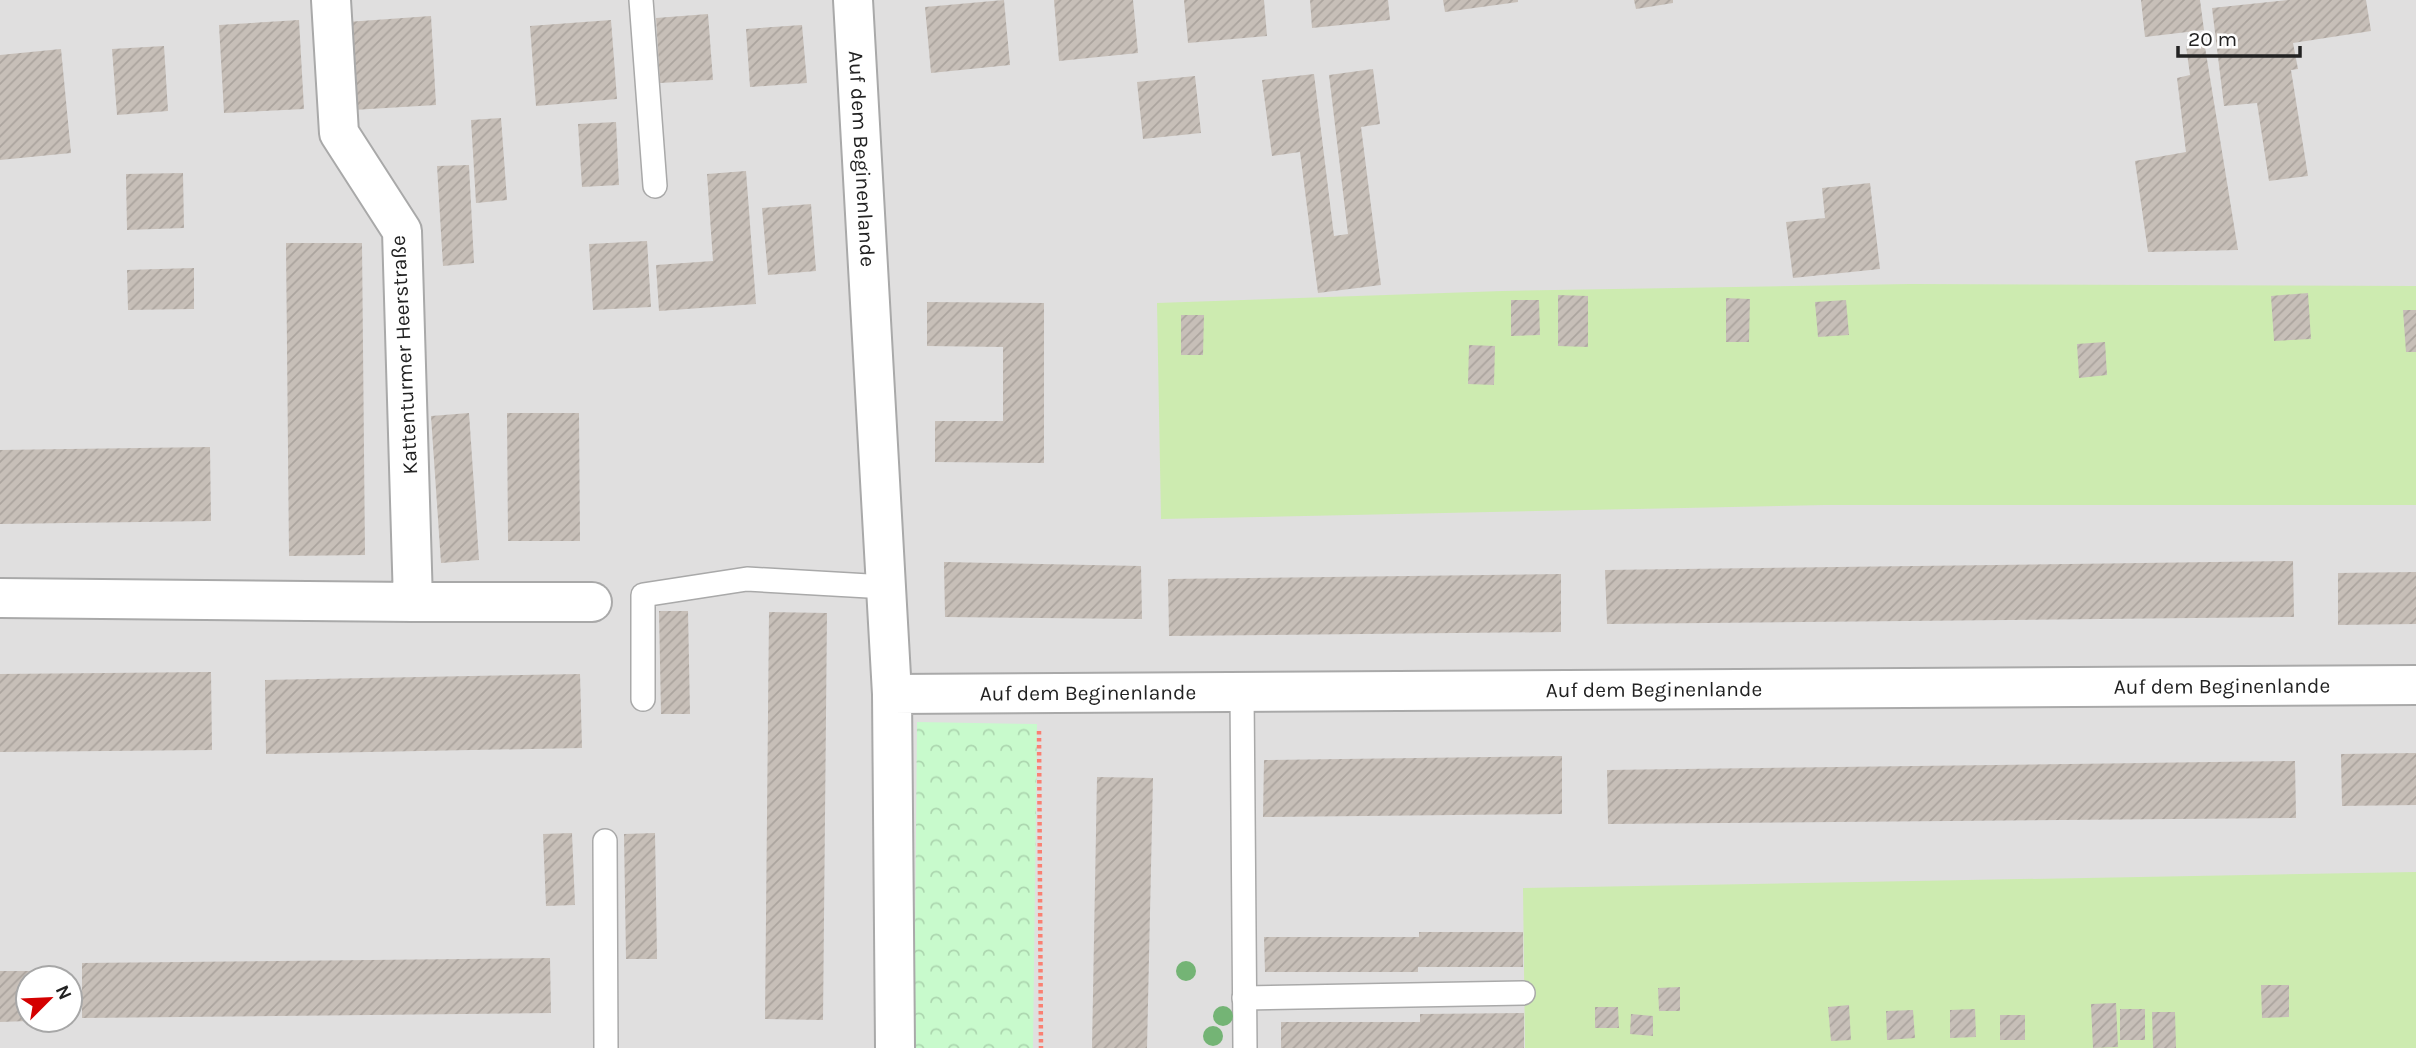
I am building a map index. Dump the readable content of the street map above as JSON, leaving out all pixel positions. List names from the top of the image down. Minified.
{"streets":{"street":["Auf dem Beginenlande","Kattenturmer Heerstraße"]},"scale_bar":"20 m","north":"top right"}
